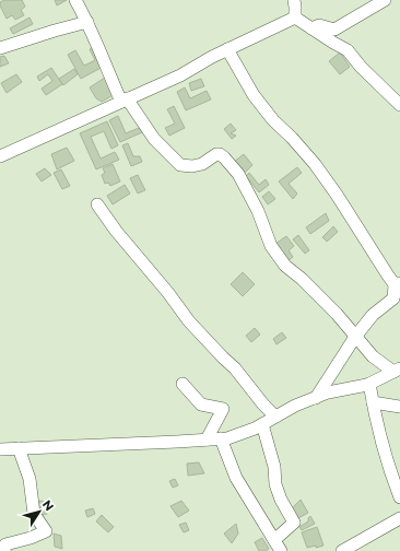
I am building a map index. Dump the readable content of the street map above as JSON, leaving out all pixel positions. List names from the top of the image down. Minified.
{"north":"top right"}
